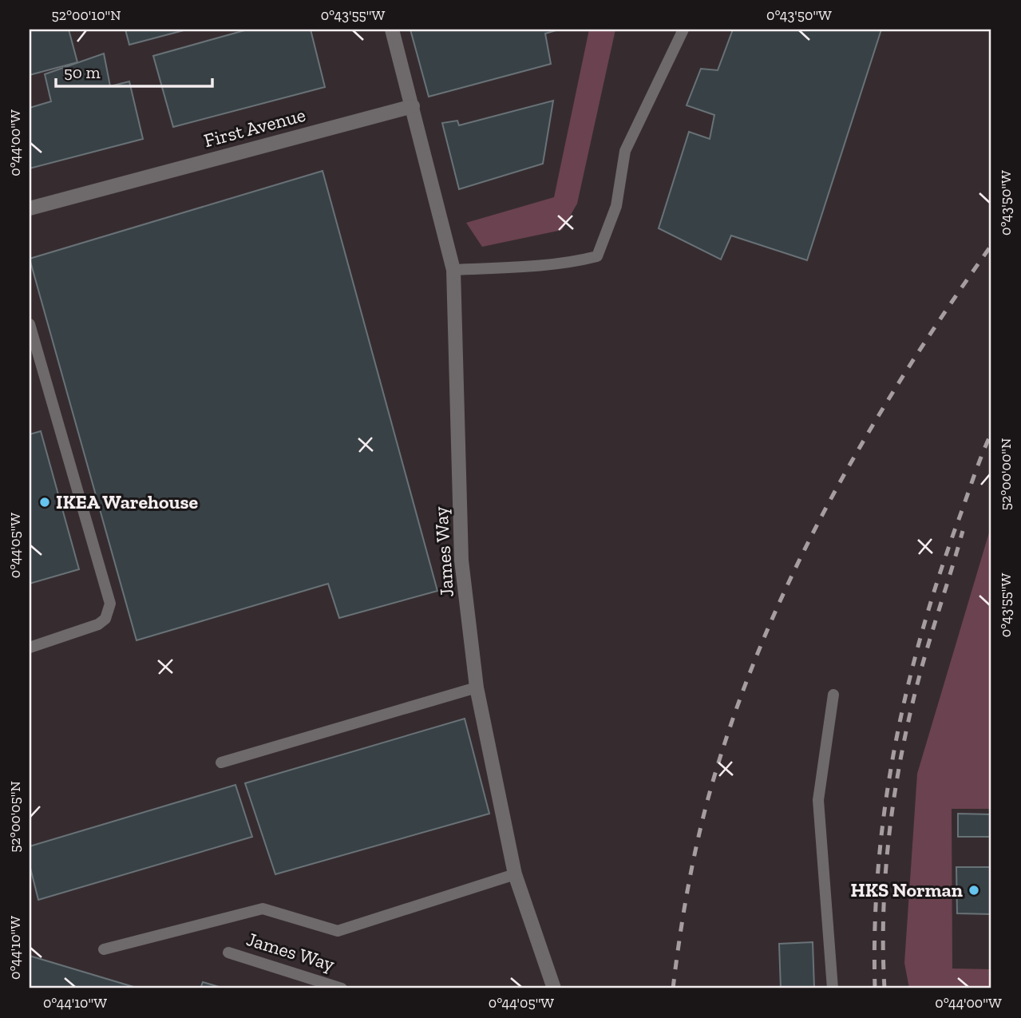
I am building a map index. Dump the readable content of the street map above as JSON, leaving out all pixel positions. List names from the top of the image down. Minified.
{"streets":{"street":["First Avenue","James Way"]},"crossings":[["First Avenue","James Way"]],"places":["IKEA Warehouse","HKS Norman"],"scale_bar":"50 m","coordinates":["52°00'10\"N","0°43'55\"W","0°43'50\"W","0°44'00\"W","52°00'00\"N","0°44'05\"W","52°00'05\"N","0°44'10\"W"]}
